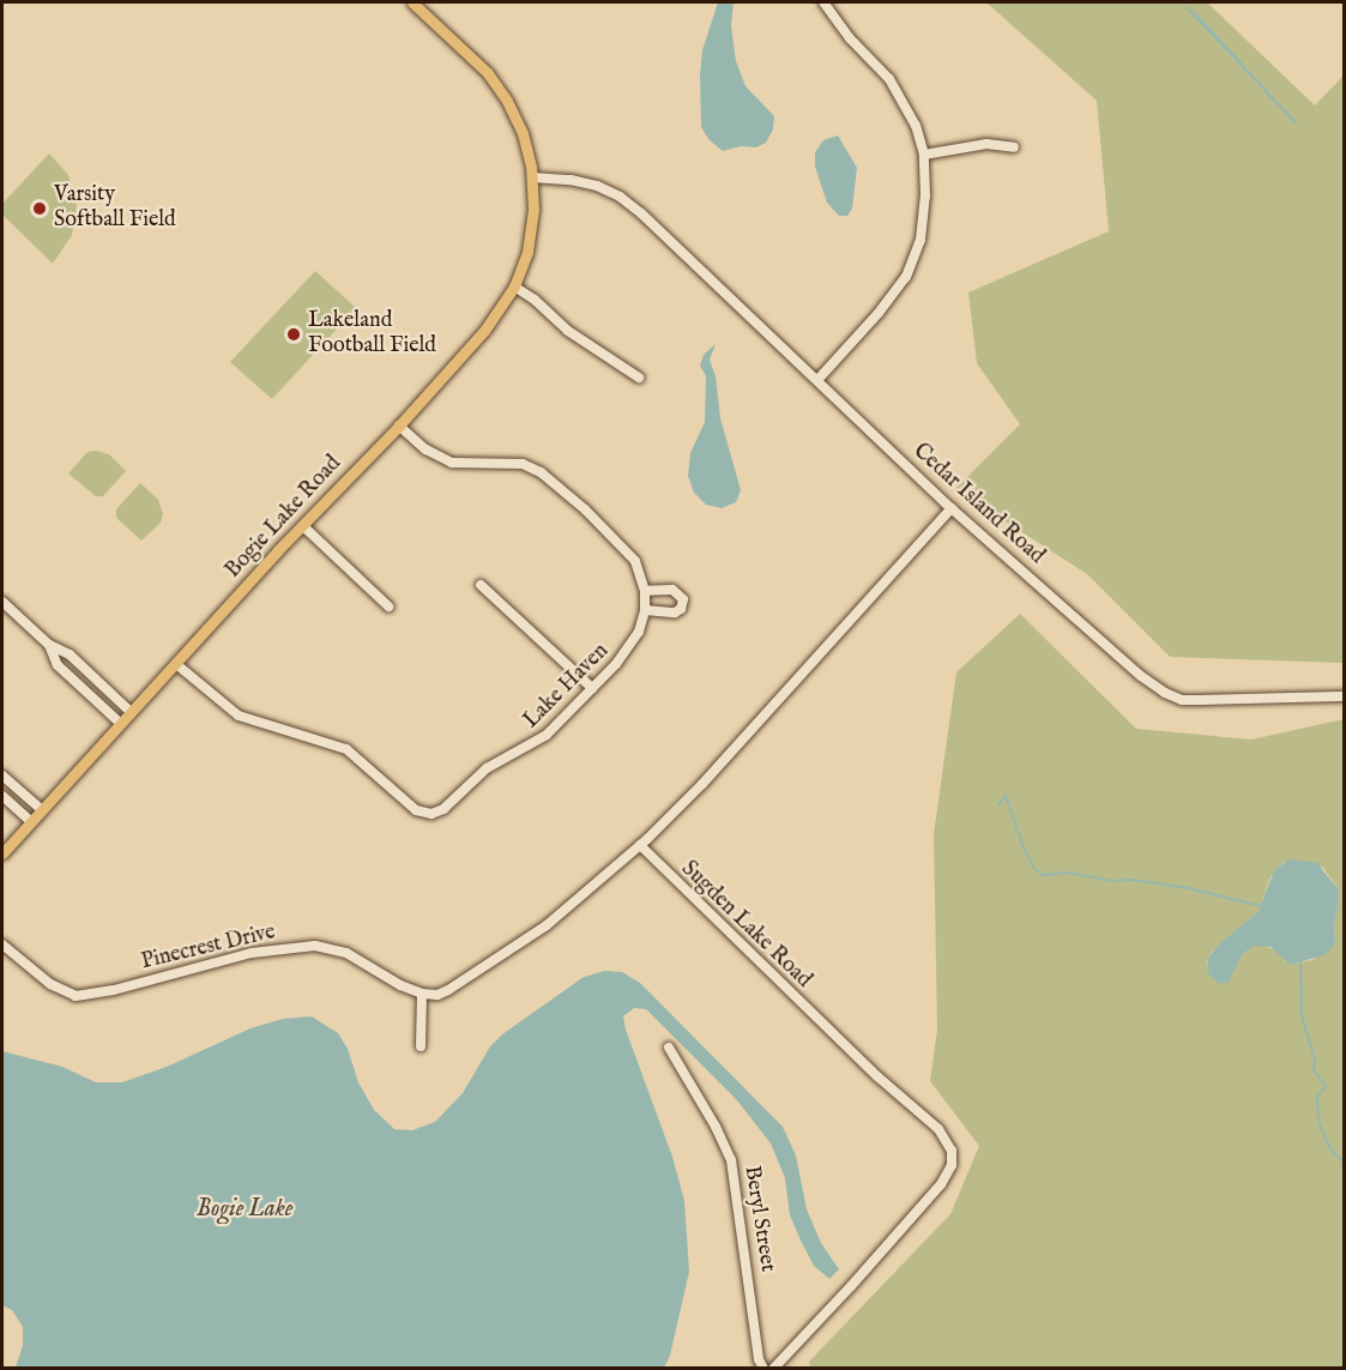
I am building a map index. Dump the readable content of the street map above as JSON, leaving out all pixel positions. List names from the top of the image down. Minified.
{"streets":{"main road":["Bogie Lake Road"],"street":["Cedar Island Road","Lake Haven","Sugden Lake Road","Pinecrest Drive","Beryl Street"]},"crossings":[["Cedar Island Road","Bogie Lake Road"],["Bogie Lake Road","Lake Haven"]],"water":["Bogie Lake"],"places":["Varsity Softball Field","Lakeland Football Field"]}
